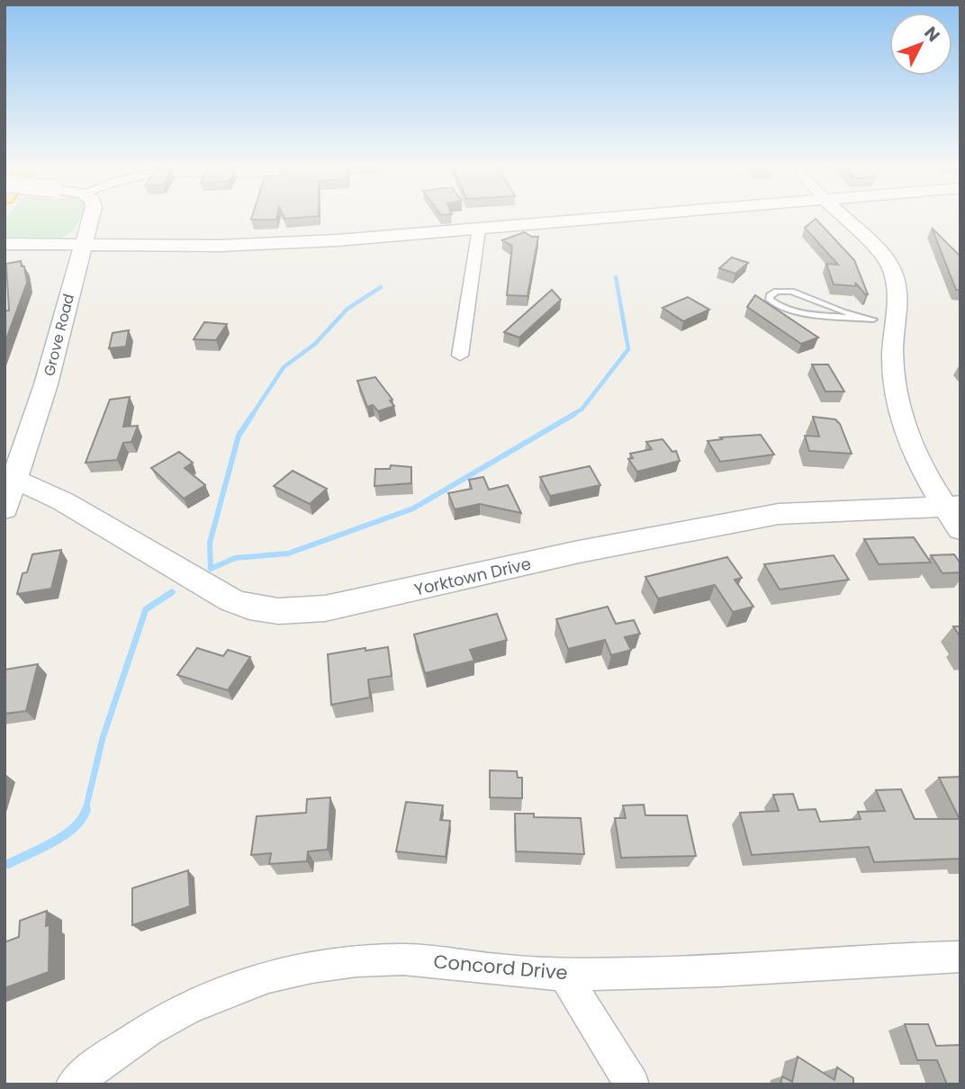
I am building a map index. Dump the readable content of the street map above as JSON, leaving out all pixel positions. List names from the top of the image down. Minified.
{"streets":{"street":["Grove Road","Yorktown Drive","Concord Drive"]},"crossings":[["Grove Road","Yorktown Drive"]],"north":"top right"}
